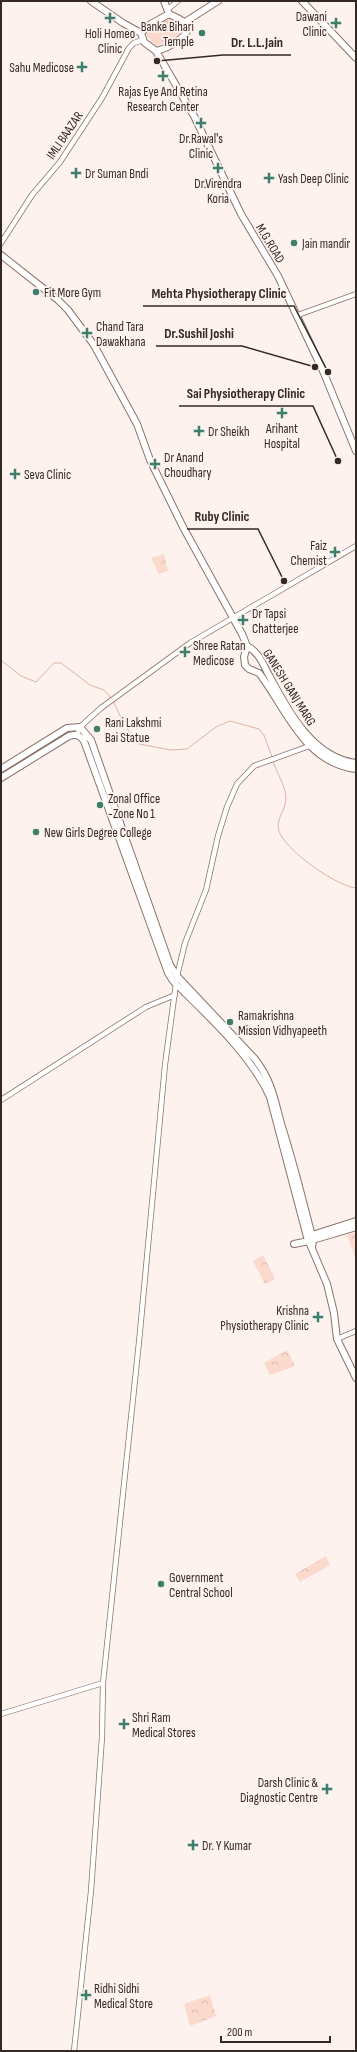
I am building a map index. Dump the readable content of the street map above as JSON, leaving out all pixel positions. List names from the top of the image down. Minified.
{"streets":{"main road":["M.G.ROAD","GANESH GANJ MARG"],"street":["IMLI BAAZAR"]},"crossings":[["IMLI BAAZAR","M.G.ROAD"]],"places":{"health":["Holi Homeo Clinic","Dawani Clinic","Sahu Medicose","Rajas Eye And Retina Research Center","Dr.Rawal's Clinic","Dr.Virendra Koria","Dr Suman Bndi","Yash Deep Clinic","Chand Tara Dawakhana","Arihant Hospital","Dr Sheikh","Dr Anand Choudhary","Seva Clinic","Faiz Chemist","Dr Tapsi Chatterjee","Shree Ratan Medicose","Krishna Physiotherapy Clinic","Shri Ram Medical Stores","Darsh Clinic & Diagnostic Centre","Dr. Y Kumar","Ridhi Sidhi Medical Store"],"other":["Banke Bihari Temple","Dr. L.L.Jain","Jain mandir","Fit More Gym","Dr.Sushil Joshi","Mehta Physiotherapy Clinic","Sai Physiotherapy Clinic","Ruby Clinic","Rani Lakshmi Bai Statue","Zonal Office -Zone No 1","New Girls Degree College","Ramakrishna Mission Vidhyapeeth","Government Central School"]},"scale_bar":"200 m"}
